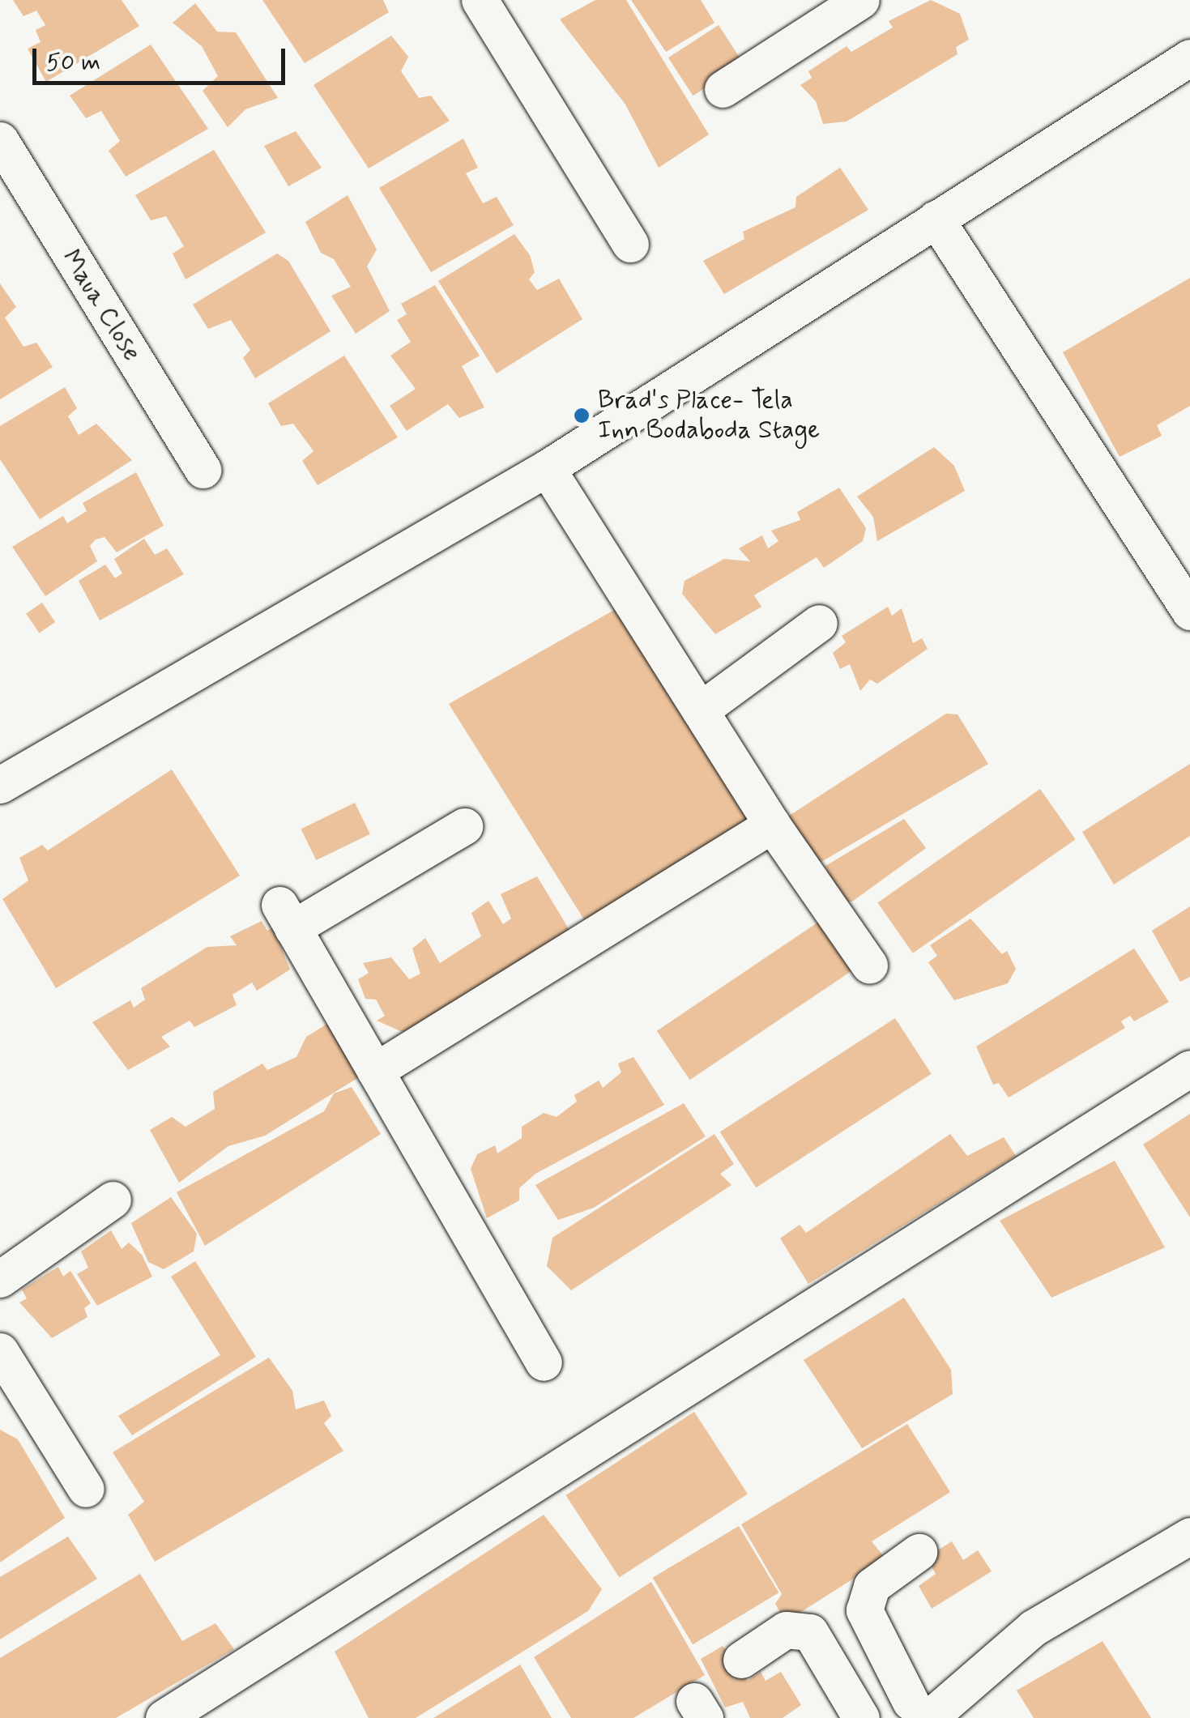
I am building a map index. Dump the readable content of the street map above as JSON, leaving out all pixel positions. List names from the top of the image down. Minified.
{"streets":{"street":["Maua Close"]},"places":["Brad's Place- Tela Inn Bodaboda Stage"],"scale_bar":"50 m"}
